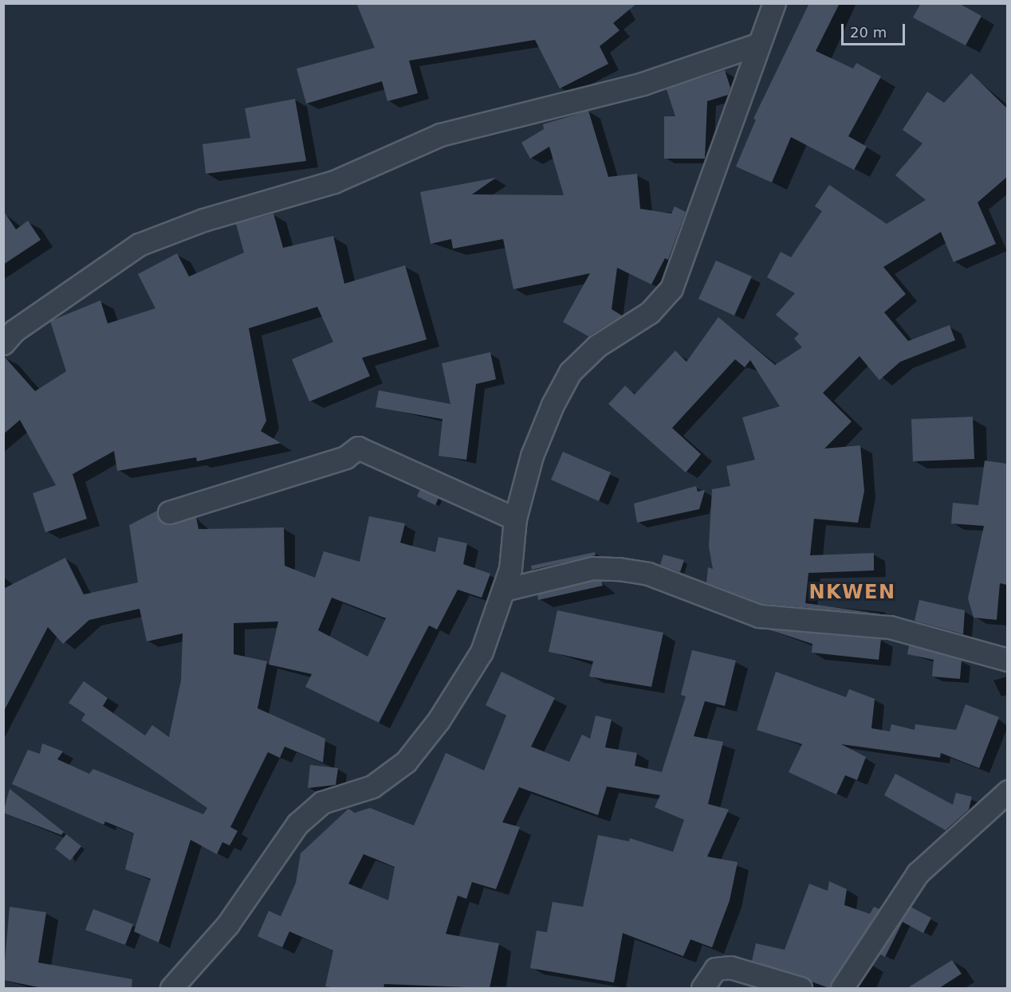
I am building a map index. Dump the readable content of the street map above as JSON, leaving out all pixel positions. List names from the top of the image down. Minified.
{"districts":["NKWEN"],"scale_bar":"20 m"}
